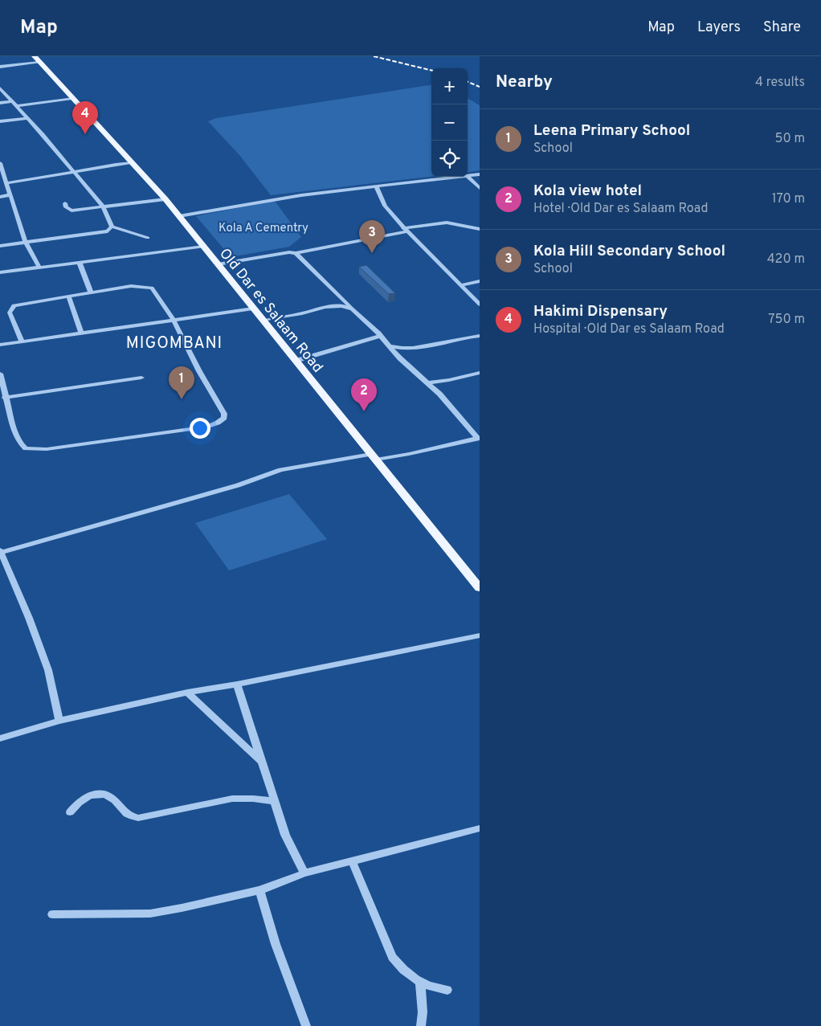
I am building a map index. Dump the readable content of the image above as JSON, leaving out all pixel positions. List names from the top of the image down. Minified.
{"streets":{"main road":["Old Dar es Salaam Road"]},"districts":["MIGOMBANI"],"parks":["Kola A Cementry"],"page":{"header":"Map","nav":["Map","Layers","Share"],"heading":["Nearby","4 results"],"map_buttons":["+","−"],"pins":["4","3","1","2"],"list":[{"mark":"1","name":"Leena Primary School","note":"School","value":"50 m"},{"mark":"2","name":"Kola view hotel","note":"Hotel · Old Dar es Salaam Road","value":"170 m"},{"mark":"3","name":"Kola Hill Secondary School","note":"School","value":"420 m"},{"mark":"4","name":"Hakimi Dispensary","note":"Hospital · Old Dar es Salaam Road","value":"750 m"}]}}
